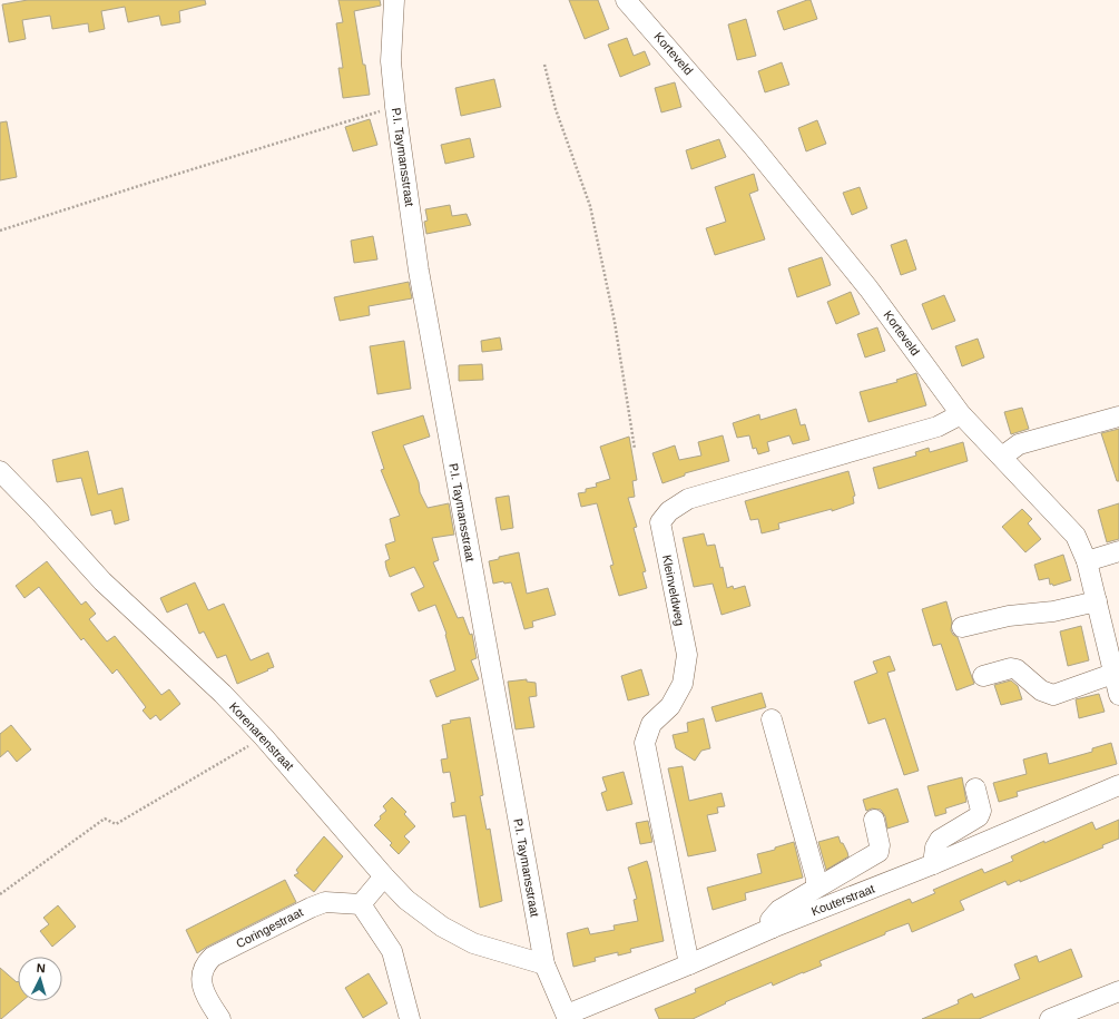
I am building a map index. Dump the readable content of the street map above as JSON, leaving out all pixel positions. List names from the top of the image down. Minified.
{"streets":{"street":["Korteveld","P.I. Taymansstraat","Kleinveldweg","Korenarenstraat","Kouterstraat","Coringestraat"]},"crossings":[["Korteveld","Kleinveldweg"],["P.I. Taymansstraat","Korenarenstraat"],["P.I. Taymansstraat","Kouterstraat"],["Kleinveldweg","Kouterstraat"]],"north":"top"}
